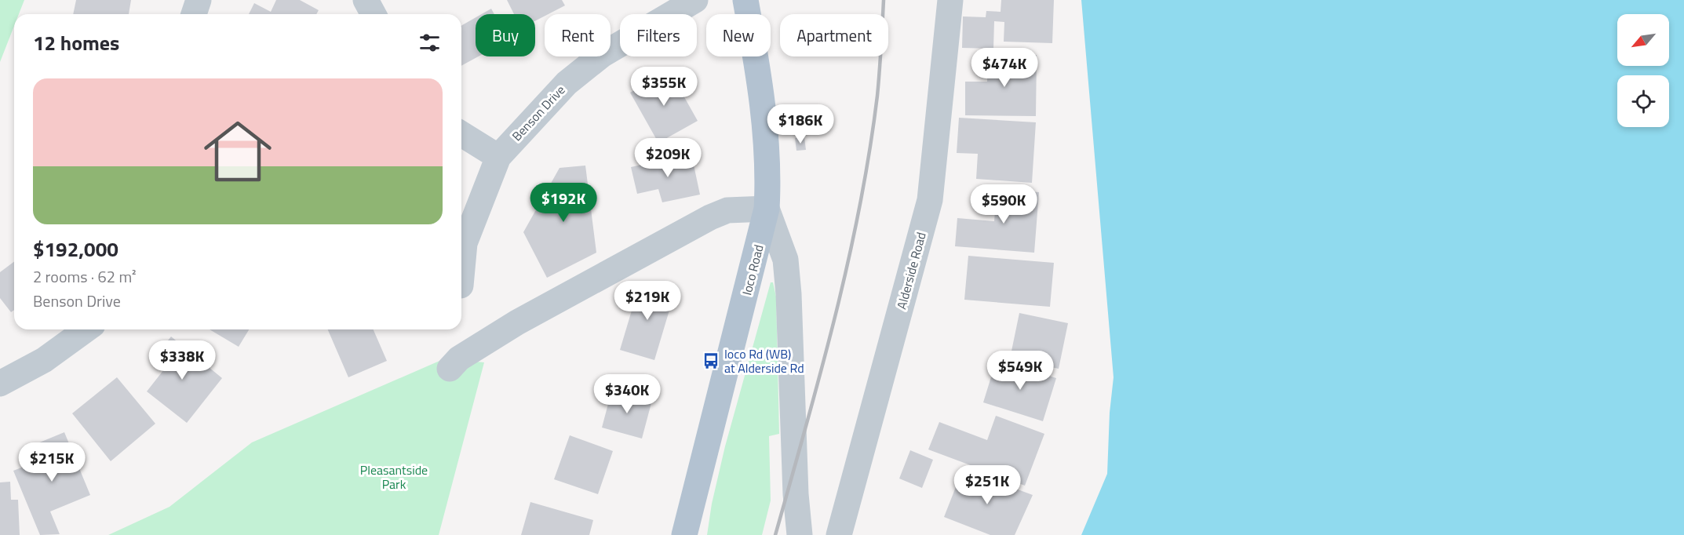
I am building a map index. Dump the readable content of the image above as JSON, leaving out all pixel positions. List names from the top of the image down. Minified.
{"streets":{"main road":["Ioco Road"],"street":["Benson Drive","Alderside Road"]},"parks":["Pleasantside Park"],"places":{"bus stop":["Ioco Rd (WB) at Alderside Rd"]},"north":"bottom left","page":{"chip":["Buy","Rent","Filters","New","Apartment"],"heading":"12 homes","price":["$474K","$355K","$186K","$209K","$192K","$590K","$219K","$338K","$549K","$340K","$215K","$251K"],"list":[{"name":"$192,000","note":"2 rooms · 62 m² · Benson Drive"}]}}
